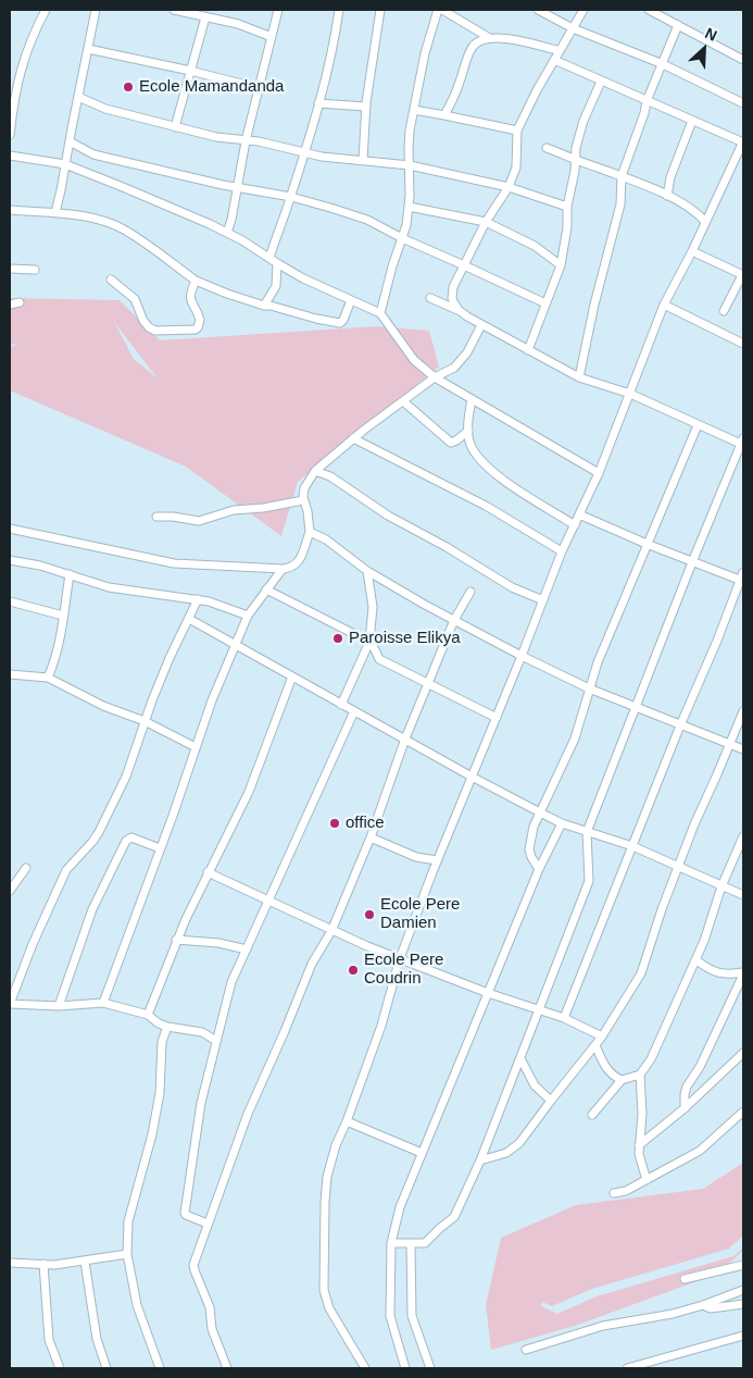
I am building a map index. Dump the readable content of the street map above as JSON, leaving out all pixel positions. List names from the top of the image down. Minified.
{"places":["Ecole Mamandanda","Paroisse Elikya","office","Ecole Pere Damien","Ecole Pere Coudrin"],"north":"top right"}
